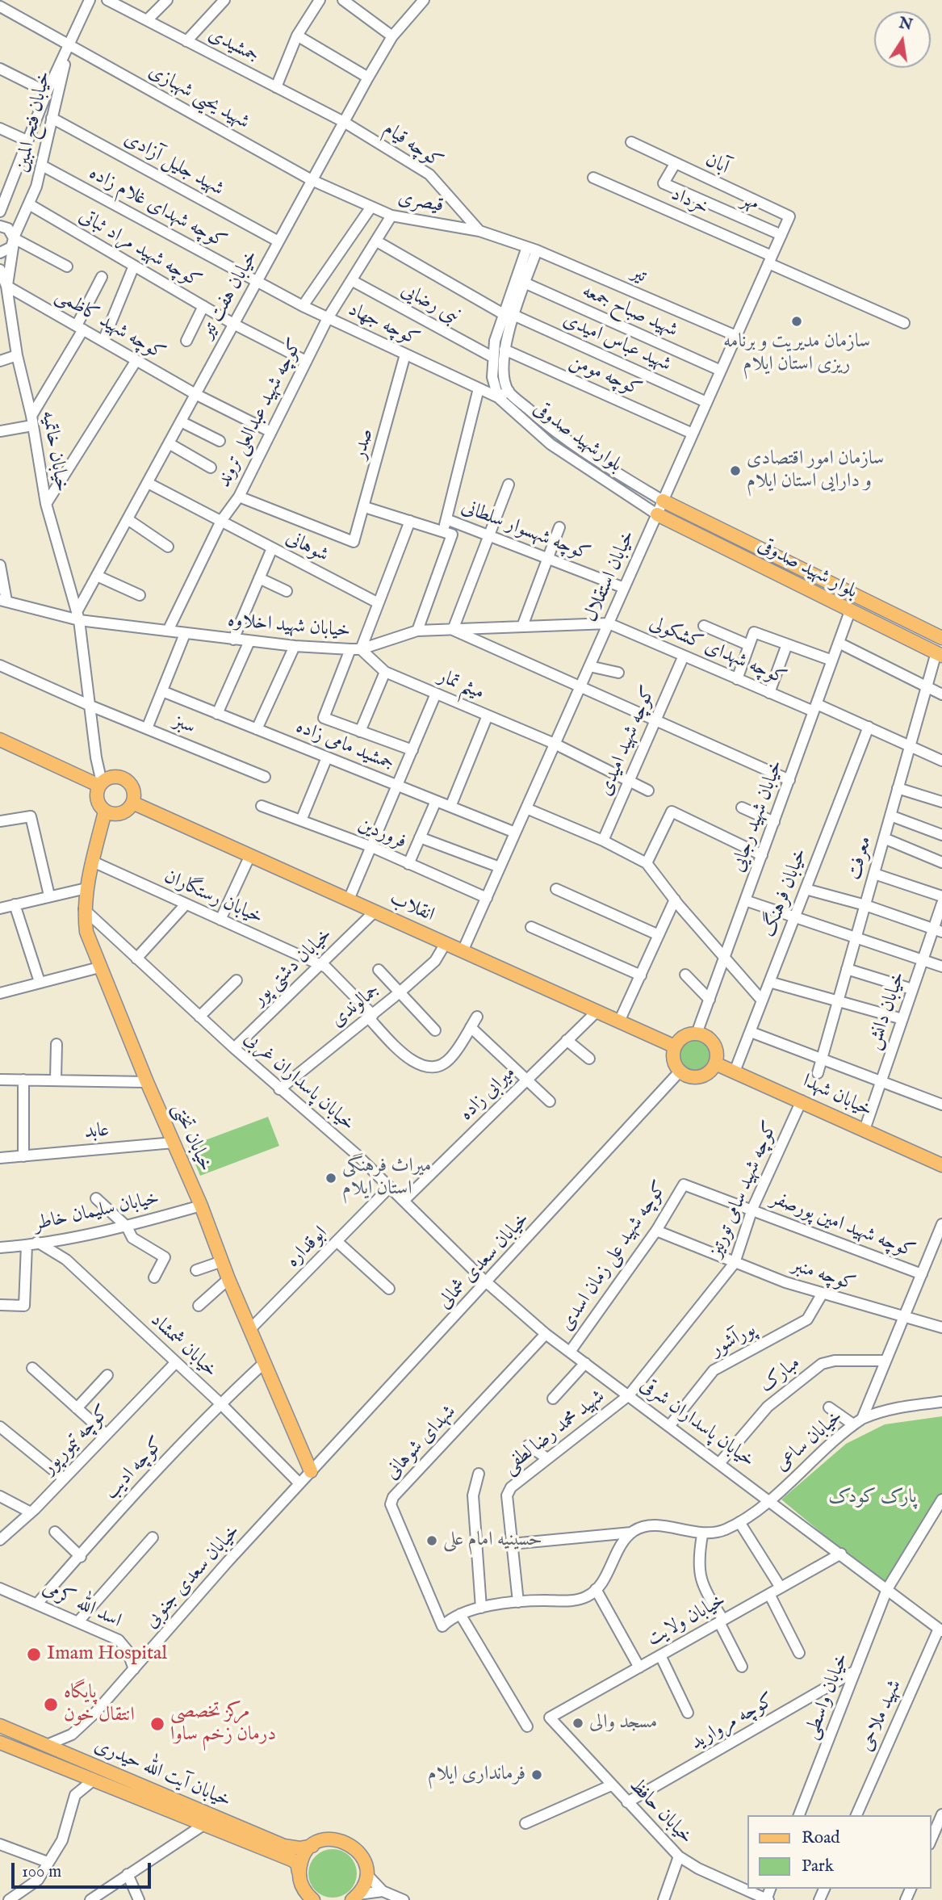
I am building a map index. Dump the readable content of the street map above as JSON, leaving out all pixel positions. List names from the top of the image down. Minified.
{"streets":{"main road":["بلوار شهید صدوقی","انقلاب","خیابان شهدا","خیابان تختی","خیابان آیت الله حیدری"],"street":["جمشیدی","شهید یحیی شهبازی","خیابان فتح المبین","کوچه قیام","شهید جلیل آزادی","آبان","خرداد","قیصری","مهر","کوچه شهدای غلام زاده","کوچه شهید مراد ثباتی","تیر","خیابان هفت تیر","نبی رضایی","شهید صباح جمعه","کوچه شهید کاظمی","کوچه جهاد","شهید عباس امیدی","کوچه مومن","کوچه شهید عبدالعلی تروند","بلوارشهید صدوقی","صدر","خیابان خاتمیه","کوچه شهسوار سلطانی","شوهانی","خیابان استقلال","خیابان شهید اخلاوه","کوچه شهدای کشکولی","میثم تمار","سبز","کوچه شهید امیدی","جمشید مامی زاده","خیابان شهید رجایی","فروردین","معرفت","خیابان فرهنگ","خیابان رستگاران","خیابان دشتی پور","جمالوندی","خیابان دانش","خیابان پاسداران غربی","میرابی زاده","عابد","کوچه شهید سامی تورتیز","خیابان سلیمان خاطر","کوچه شهید امین پورصفر","ابوقداره","کوچه شهید علی زمان اسدی","خیابان سعدی شمالی","کوچه منبر","پورآشور","خیابان شمشاد","مبارک","خیابان پاسداران شرقی","شهید محمد رضا لطفی","کوچه تیمورپور","خیابان ساعی","شهدای شوهانی","کوچه ادیب","خیابان سعدی جنوبی","اسد الله کرمی","خیابان ولایت","خیابان واسطی","شهید ملاحی","کوچه مروارید","خیابان حافظ"]},"crossings":[["جمشیدی","کوچه قیام"],["جمشیدی","خیابان هفت تیر"],["شهید یحیی شهبازی","خیابان فتح المبین"],["شهید یحیی شهبازی","قیصری"],["شهید یحیی شهبازی","خیابان هفت تیر"],["خیابان فتح المبین","شهید جلیل آزادی"],["خیابان فتح المبین","کوچه شهدای غلام زاده"],["خیابان فتح المبین","کوچه شهید مراد ثباتی"],["خیابان فتح المبین","خیابان خاتمیه"],["کوچه قیام","قیصری"],["کوچه قیام","خیابان هفت تیر"],["شهید جلیل آزادی","خیابان هفت تیر"],["آبان","مهر"],["آبان","خیابان استقلال"],["خرداد","خیابان استقلال"],["قیصری","تیر"],["قیصری","خیابان هفت تیر"],["قیصری","کوچه شهید عبدالعلی تروند"],["مهر","خیابان استقلال"],["کوچه شهدای غلام زاده","خیابان هفت تیر"],["کوچه شهدای غلام زاده","کوچه جهاد"],["کوچه شهید مراد ثباتی","خیابان هفت تیر"],["کوچه شهید مراد ثباتی","کوچه شهید عبدالعلی تروند"],["تیر","خیابان استقلال"],["خیابان هفت تیر","کوچه شهید کاظمی"],["خیابان هفت تیر","کوچه جهاد"],["خیابان هفت تیر","خیابان خاتمیه"],["خیابان هفت تیر","شوهانی"],["خیابان هفت تیر","خیابان شهید اخلاوه"],["نبی رضایی","کوچه شهید عبدالعلی تروند"],["شهید صباح جمعه","خیابان استقلال"],["کوچه شهید کاظمی","کوچه شهید عبدالعلی تروند"],["کوچه شهید کاظمی","خیابان خاتمیه"],["کوچه جهاد","کوچه شهید عبدالعلی تروند"],["کوچه جهاد","بلوارشهید صدوقی"],["کوچه جهاد","صدر"],["شهید عباس امیدی","خیابان استقلال"],["کوچه مومن","خیابان استقلال"],["کوچه شهید عبدالعلی تروند","صدر"],["کوچه شهید عبدالعلی تروند","شوهانی"],["کوچه شهید عبدالعلی تروند","خیابان شهید اخلاوه"],["بلوارشهید صدوقی","بلوار شهید صدوقی"],["بلوارشهید صدوقی","خیابان استقلال"],["صدر","کوچه شهسوار سلطانی"],["خیابان خاتمیه","خیابان شهید اخلاوه"],["کوچه شهسوار سلطانی","خیابان استقلال"],["بلوار شهید صدوقی","خیابان استقلال"],["بلوار شهید صدوقی","خیابان شهید رجایی"],["بلوار شهید صدوقی","معرفت"],["خیابان استقلال","خیابان شهید اخلاوه"],["خیابان استقلال","کوچه شهدای کشکولی"],["خیابان استقلال","میثم تمار"],["خیابان استقلال","جمشید مامی زاده"],["خیابان استقلال","فروردین"],["خیابان استقلال","انقلاب"],["خیابان شهید اخلاوه","کوچه شهدای کشکولی"],["خیابان شهید اخلاوه","میثم تمار"],["کوچه شهدای کشکولی","کوچه شهید امیدی"],["کوچه شهدای کشکولی","خیابان شهید رجایی"],["کوچه شهدای کشکولی","معرفت"],["کوچه شهدای کشکولی","خیابان فرهنگ"],["میثم تمار","کوچه شهید امیدی"],["خیابان شهید رجایی","انقلاب"],["خیابان شهید رجایی","خیابان شهدا"],["خیابان شهید رجایی","خیابان سعدی شمالی"],["خیابان فرهنگ","خیابان شهدا"],["خیابان رستگاران","خیابان دشتی پور"],["خیابان رستگاران","جمالوندی"],["خیابان رستگاران","خیابان تختی"],["انقلاب","خیابان دشتی پور"],["انقلاب","جمالوندی"],["انقلاب","میرابی زاده"],["انقلاب","خیابان شهدا"],["انقلاب","خیابان تختی"],["انقلاب","خیابان سعدی شمالی"],["خیابان دشتی پور","خیابان پاسداران غربی"],["جمالوندی","خیابان پاسداران غربی"],["خیابان دانش","خیابان شهدا"],["خیابان پاسداران غربی","میرابی زاده"],["خیابان پاسداران غربی","خیابان تختی"],["خیابان پاسداران غربی","ابوقداره"],["خیابان پاسداران غربی","خیابان سعدی شمالی"],["خیابان پاسداران غربی","خیابان پاسداران شرقی"],["خیابان شهدا","کوچه شهید سامی تورتیز"],["خیابان شهدا","خیابان سعدی شمالی"],["عابد","خیابان تختی"],["خیابان تختی","خیابان سلیمان خاطر"],["خیابان تختی","ابوقداره"],["خیابان تختی","خیابان سعدی شمالی"],["خیابان تختی","کوچه ادیب"],["خیابان تختی","خیابان سعدی جنوبی"],["کوچه شهید سامی تورتیز","کوچه شهید امین پورصفر"],["کوچه شهید سامی تورتیز","کوچه شهید علی زمان اسدی"],["کوچه شهید سامی تورتیز","کوچه منبر"],["کوچه شهید سامی تورتیز","خیابان پاسداران شرقی"],["کوچه شهید سامی تورتیز","شهید محمد رضا لطفی"],["خیابان سلیمان خاطر","خیابان شمشاد"],["کوچه شهید امین پورصفر","کوچه شهید علی زمان اسدی"],["کوچه شهید علی زمان اسدی","کوچه منبر"],["کوچه شهید علی زمان اسدی","خیابان پاسداران شرقی"],["خیابان سعدی شمالی","خیابان پاسداران شرقی"],["خیابان سعدی شمالی","خیابان سعدی جنوبی"],["کوچه منبر","پورآشور"],["پورآشور","خیابان پاسداران شرقی"],["خیابان شمشاد","کوچه تیمورپور"],["خیابان شمشاد","کوچه ادیب"],["خیابان شمشاد","خیابان سعدی جنوبی"],["مبارک","خیابان پاسداران شرقی"],["خیابان پاسداران شرقی","شهید محمد رضا لطفی"],["خیابان پاسداران شرقی","خیابان ساعی"],["خیابان پاسداران شرقی","شهدای شوهانی"],["خیابان پاسداران شرقی","خیابان ولایت"],["خیابان پاسداران شرقی","خیابان واسطی"],["خیابان پاسداران شرقی","شهید ملاحی"],["کوچه ادیب","اسد الله کرمی"],["خیابان سعدی جنوبی","اسد الله کرمی"],["خیابان سعدی جنوبی","خیابان آیت الله حیدری"],["خیابان ولایت","خیابان حافظ"],["خیابان واسطی","کوچه مروارید"],["کوچه مروارید","خیابان حافظ"]],"parks":["پارک کودک"],"places":["سازمان مدیریت و برنامه ریزی استان ایلام","سازمان امور اقتصادی و دارایی استان ایلام","میراث فرهنگی استان ایلام","حسینیه امام علی","Imam Hospital","پایگاه انتقال خون","مسجد والی","مرکز تخصصی درمان زخم ساوا","فرمانداری ایلام"],"legend":["Road","Park"],"scale_bar":"100 m","north":"top"}
